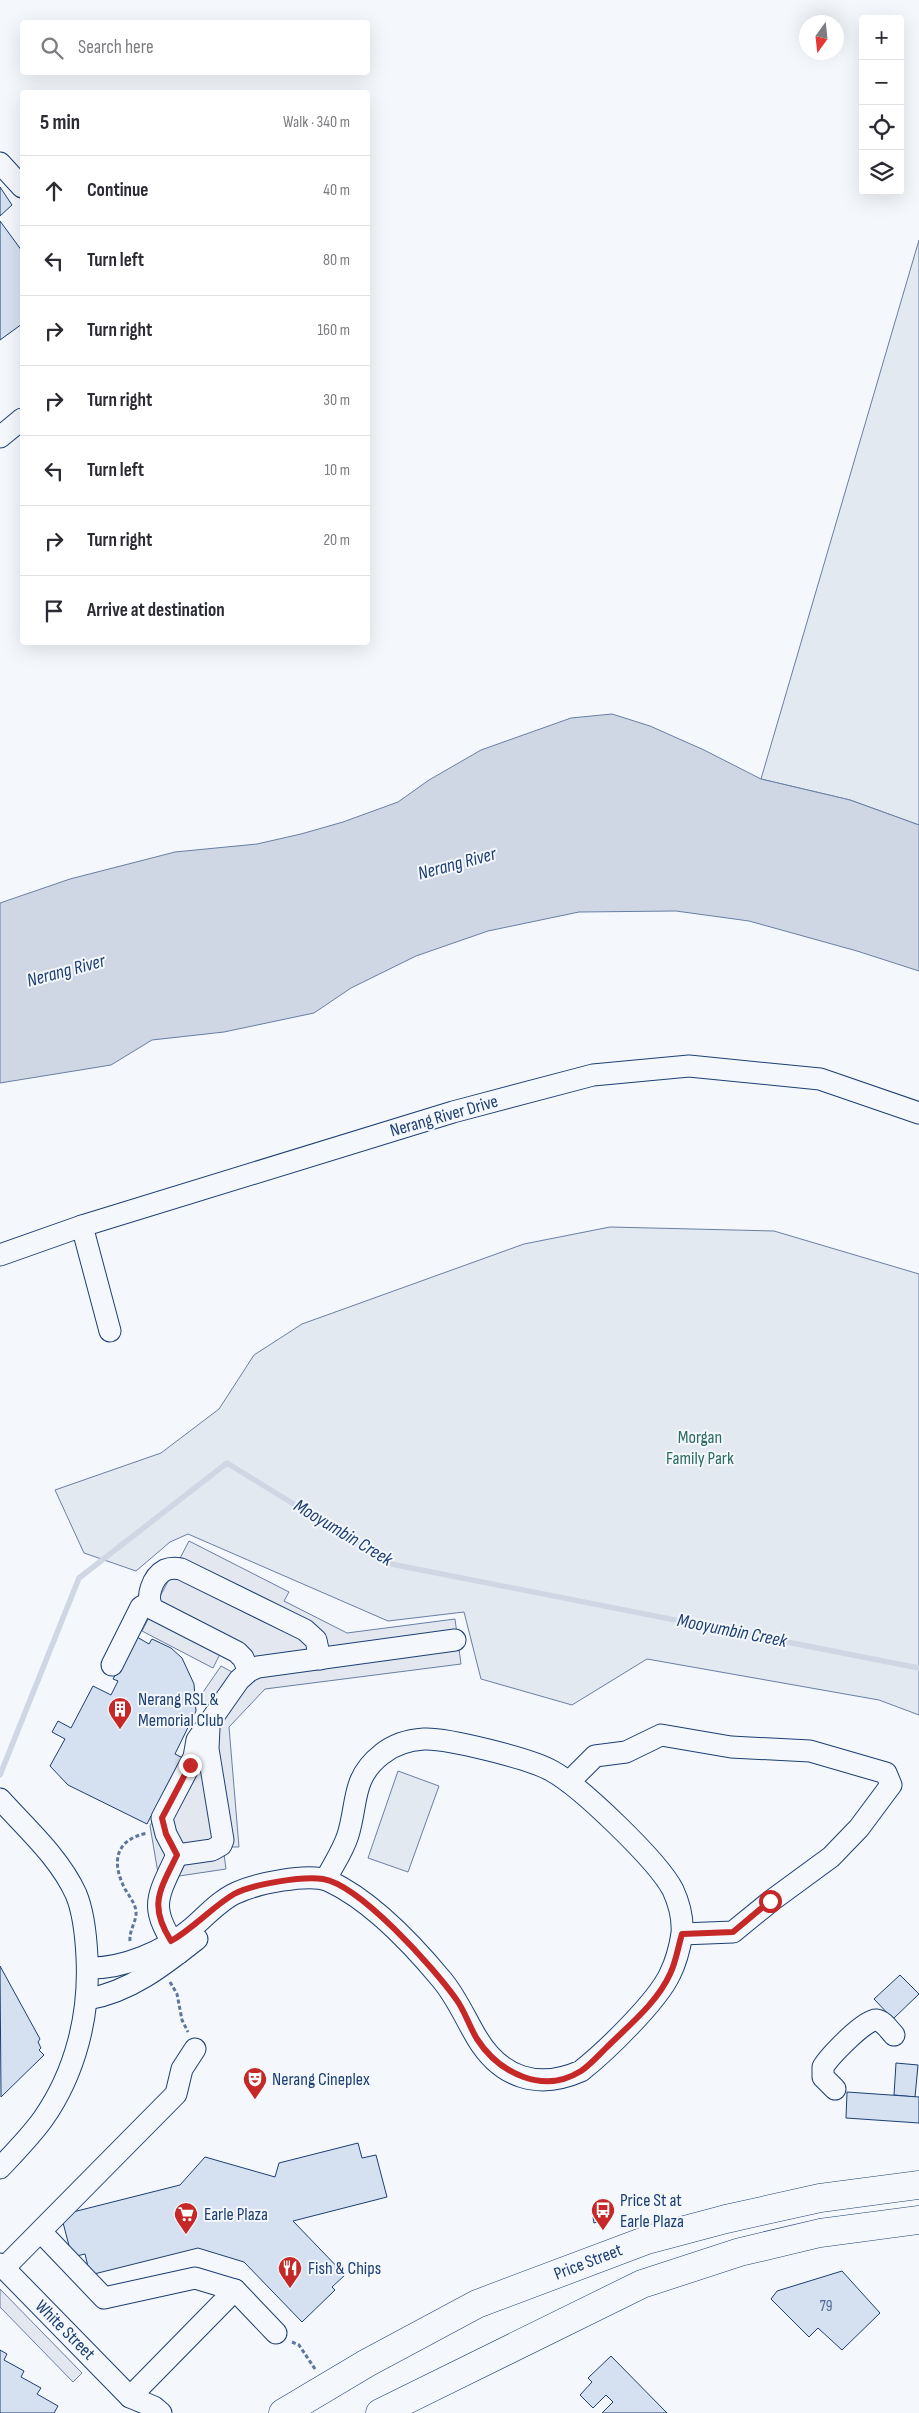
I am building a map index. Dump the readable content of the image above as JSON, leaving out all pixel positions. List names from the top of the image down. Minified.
{"streets":{"main road":["Price Street"],"street":["Nerang River Drive","White Street"]},"water":["Nerang River","Mooyumbin Creek"],"parks":["Morgan Family Park"],"places":{"building":["Nerang RSL & Memorial Club"],"theatre":["Nerang Cineplex"],"bus stop":["Price St at Earle Plaza"],"supermarket":["Earle Plaza"],"restaurant":["Fish & Chips"]},"house_numbers":["79"],"north":"bottom","page":{"map_buttons":["+","−"],"search":"Search here","heading":["5 min","Walk · 340 m"],"list":[["Continue","40 m"],["Turn left","80 m"],["Turn right","160 m"],["Turn right","30 m"],["Turn left","10 m"],["Turn right","20 m"],"Arrive at destination"]}}
